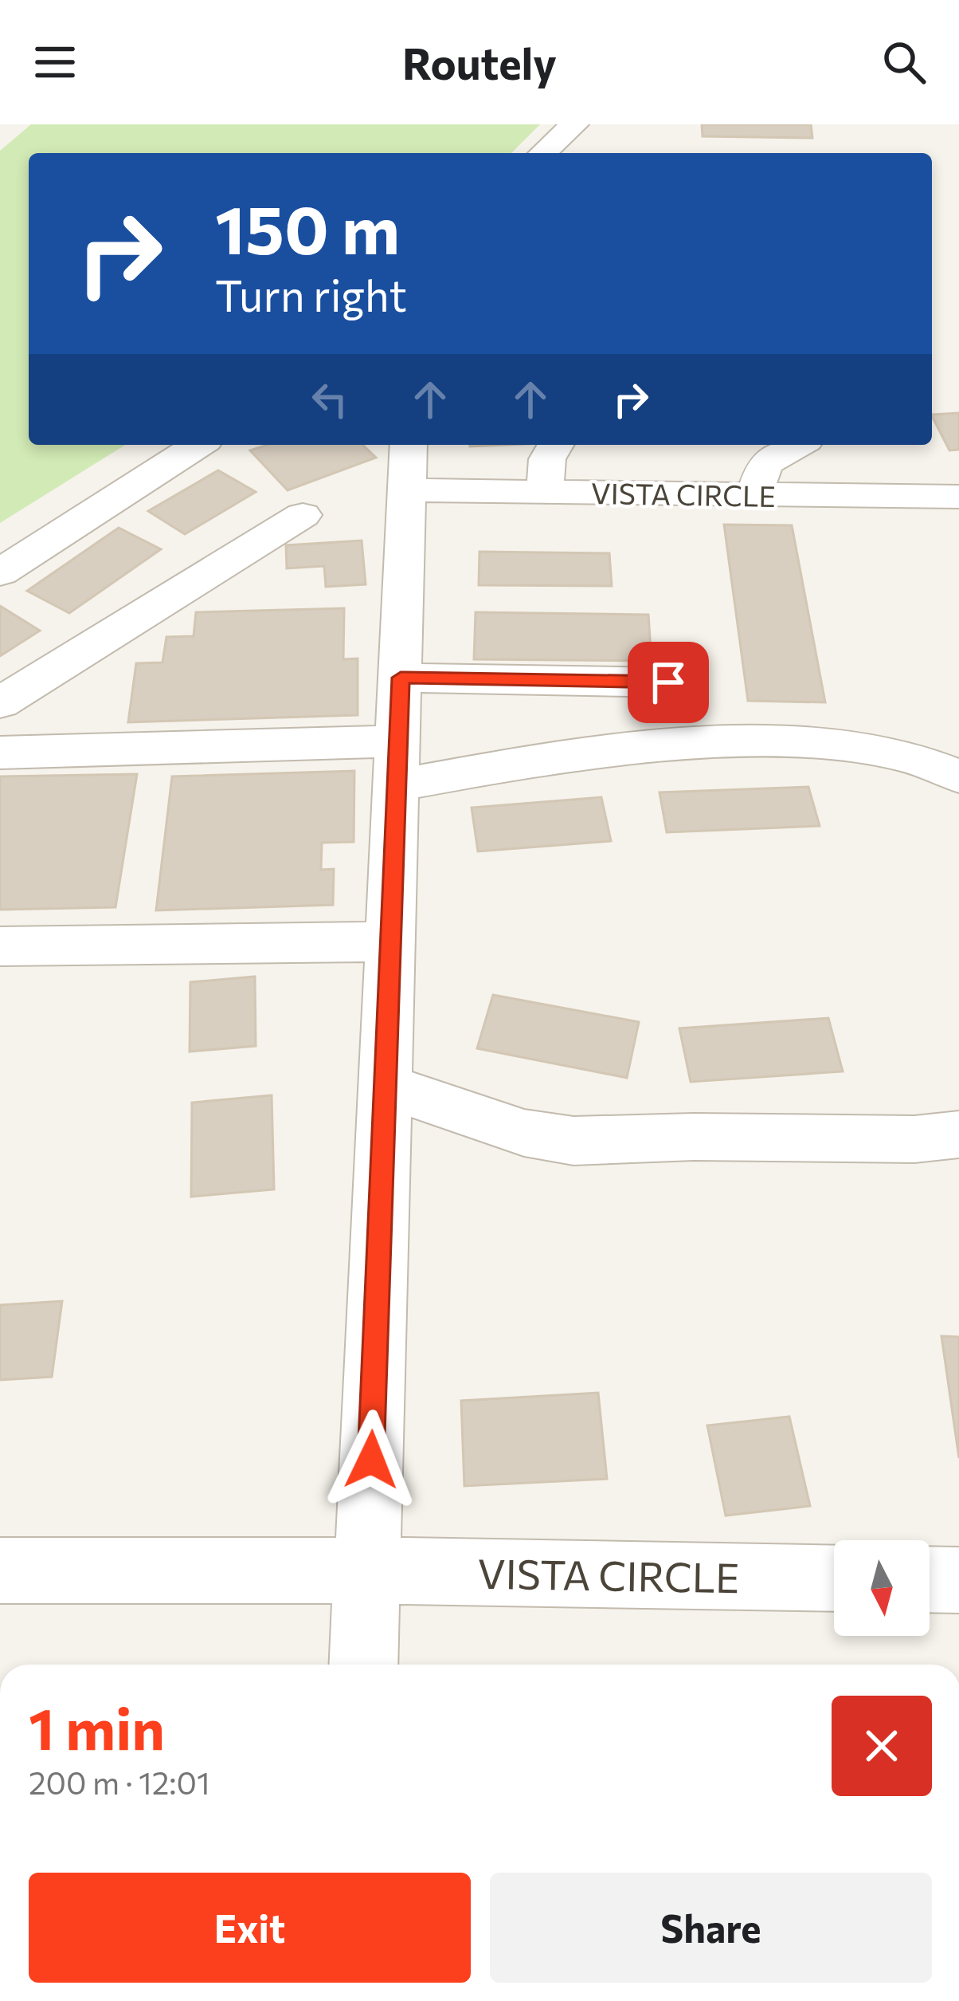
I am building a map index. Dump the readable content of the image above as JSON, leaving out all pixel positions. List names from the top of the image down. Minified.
{"streets":{"street":["VISTA CIRCLE"]},"north":"bottom","page":{"header":"Routely","turn":["150 m","Turn right"],"heading":["1 min","200 m · 12:01"],"buttons":["Exit","Share"]}}
